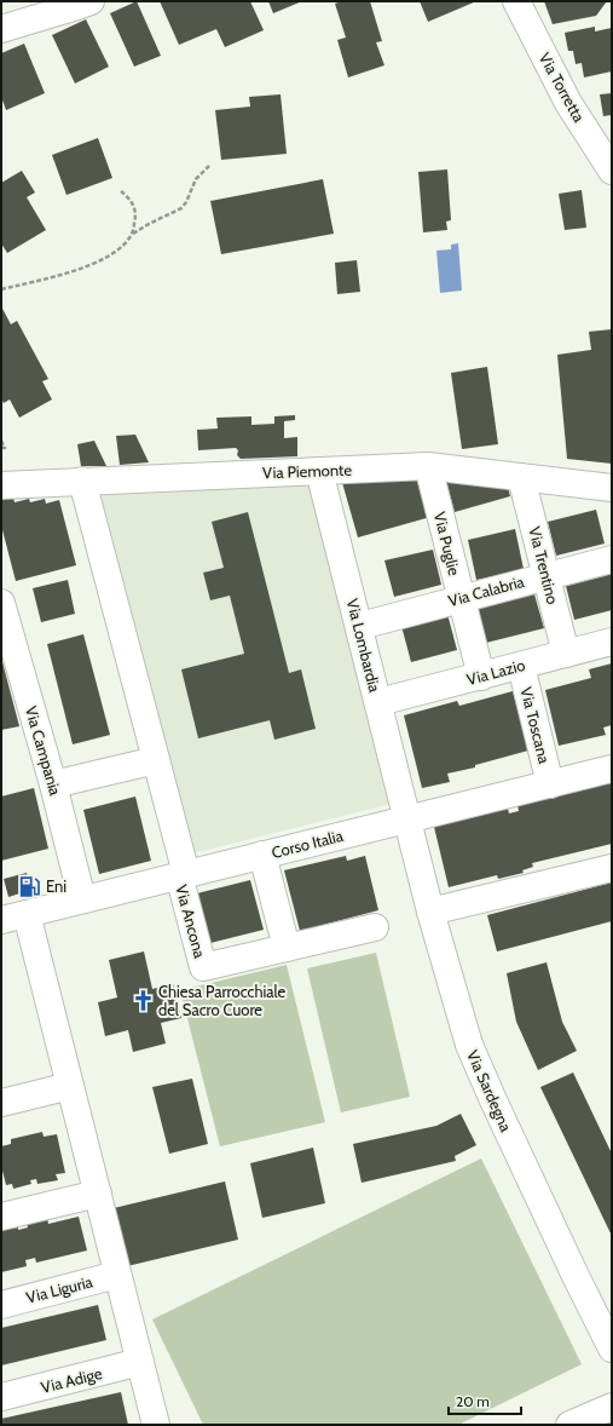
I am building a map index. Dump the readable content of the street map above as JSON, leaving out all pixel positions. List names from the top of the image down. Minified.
{"streets":{"street":["Via Torretta","Via Piemonte","Via Puglie","Via Trentino","Via Calabria","Via Lombardia","Via Lazio","Via Toscana","Via Campania","Corso Italia","Via Ancona","Via Sardegna","Via Liguria","Via Adige"]},"crossings":[["Via Piemonte","Via Puglie"],["Via Piemonte","Via Trentino"],["Via Piemonte","Via Lombardia"],["Via Piemonte","Via Ancona"],["Via Puglie","Via Calabria"],["Via Puglie","Via Lazio"],["Via Trentino","Via Calabria"],["Via Trentino","Via Lazio"],["Via Calabria","Via Lombardia"],["Via Lombardia","Via Lazio"],["Via Lombardia","Corso Italia"],["Via Lombardia","Via Sardegna"],["Via Lazio","Via Toscana"],["Via Toscana","Corso Italia"],["Via Campania","Corso Italia"],["Corso Italia","Via Ancona"],["Corso Italia","Via Sardegna"]],"places":{"fuel station":["Eni"],"church":["Chiesa Parrocchiale del Sacro Cuore"]},"scale_bar":"20 m"}
